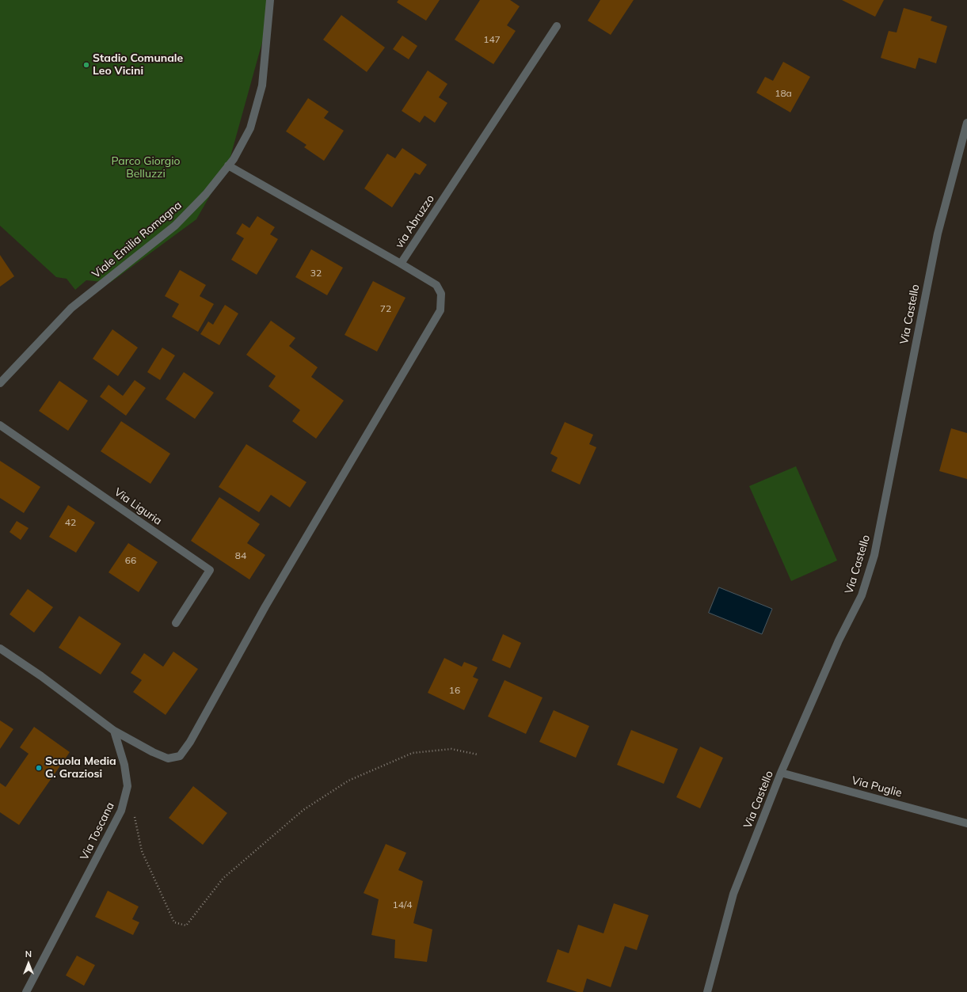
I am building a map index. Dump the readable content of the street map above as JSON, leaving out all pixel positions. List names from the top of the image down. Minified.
{"streets":{"street":["via Abruzzo","Viale Emilia Romagna","Via Castello","Via Liguria","Via Puglie","Via Toscana"]},"crossings":[["via Abruzzo","Viale Emilia Romagna"],["Via Castello","Via Puglie"]],"parks":["Parco Giorgio Belluzzi"],"places":["Stadio Comunale Leo Vicini","Scuola Media G. Graziosi"],"house_numbers":["147","18a","32","72","42","84","66","16","14/4"],"north":"top"}
